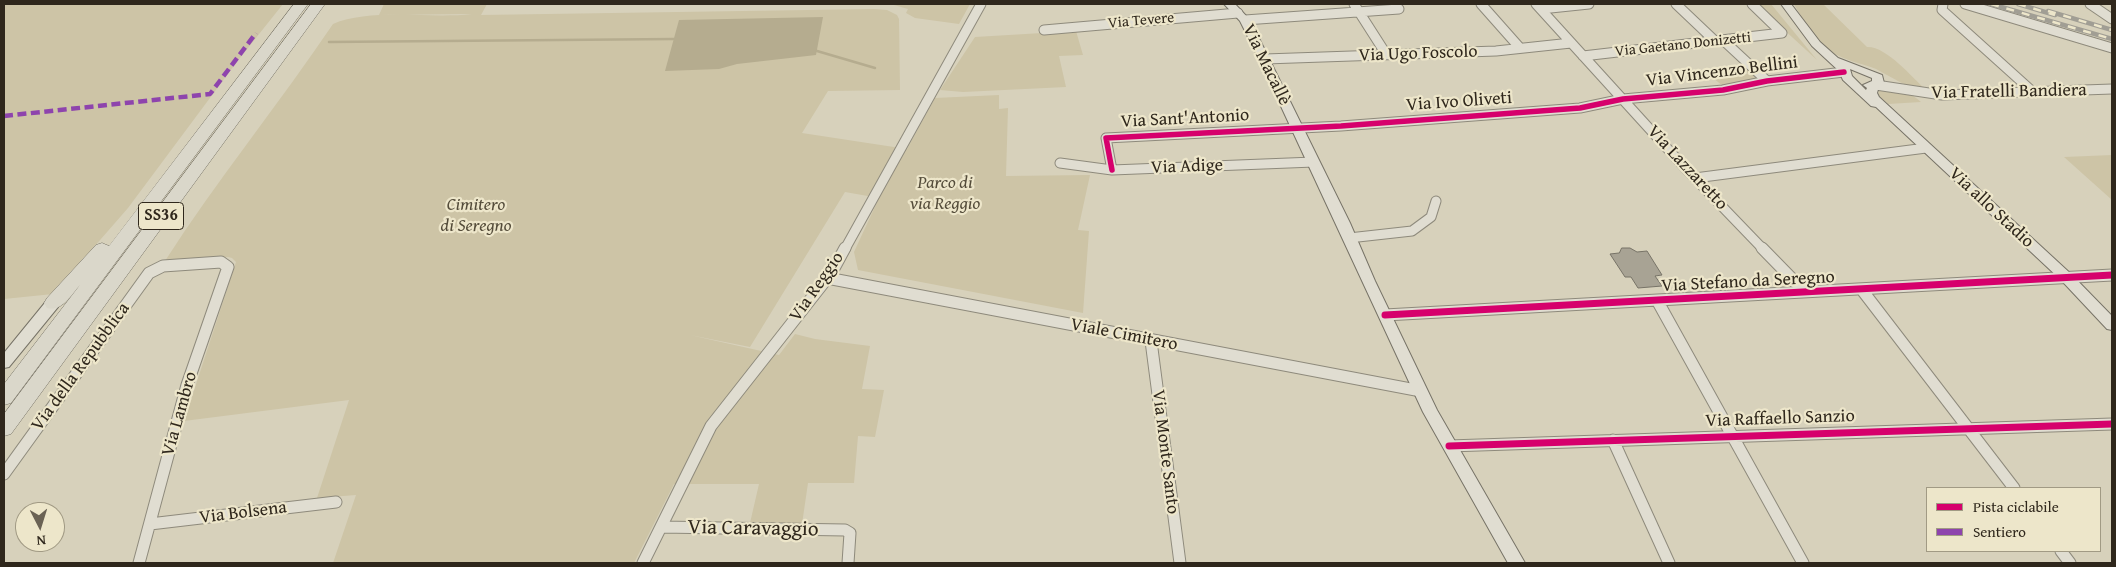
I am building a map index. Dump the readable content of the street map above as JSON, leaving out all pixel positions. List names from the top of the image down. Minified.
{"streets":{"highway":["SS36"],"main road":["Via allo Stadio"],"street":["Via Tevere","Via Gaetano Donizetti","Via Ugo Foscolo","Via Macallè","Via Vincenzo Bellini","Via Fratelli Bandiera","Via Ivo Oliveti","Via Sant'Antonio","Via Adige","Via Lazzaretto","Via Stefano da Seregno","Via Reggio","Viale Cimitero","Via della Repubblica","Via Lambro","Via Raffaello Sanzio","Via Monte Santo","Via Bolsena","Via Caravaggio"]},"crossings":[["Via Tevere","Via Macallè"],["Via Gaetano Donizetti","Via Lazzaretto"],["Via Ugo Foscolo","Via Macallè"],["Via Ugo Foscolo","Via Lazzaretto"],["Via Macallè","Via Ivo Oliveti"],["Via Macallè","Via Sant'Antonio"],["Via Macallè","Via Adige"],["Via Macallè","Via Stefano da Seregno"],["Via Macallè","Viale Cimitero"],["Via Macallè","Via Raffaello Sanzio"],["Via Vincenzo Bellini","Via Ivo Oliveti"],["Via Vincenzo Bellini","Via Lazzaretto"],["Via Vincenzo Bellini","Via allo Stadio"],["Via Fratelli Bandiera","Via allo Stadio"],["Via Ivo Oliveti","Via Sant'Antonio"],["Via Ivo Oliveti","Via Lazzaretto"],["Via Sant'Antonio","Via Adige"],["Via Lazzaretto","Via Stefano da Seregno"],["Via allo Stadio","Via Stefano da Seregno"],["Via Reggio","Viale Cimitero"],["Via Reggio","Via Caravaggio"],["Viale Cimitero","Via Monte Santo"],["Via della Repubblica","Via Lambro"],["Via Lambro","Via Bolsena"]],"parks":["Parco di via Reggio","Cimitero di Seregno"],"legend":["Pista ciclabile","Sentiero"],"north":"bottom"}
